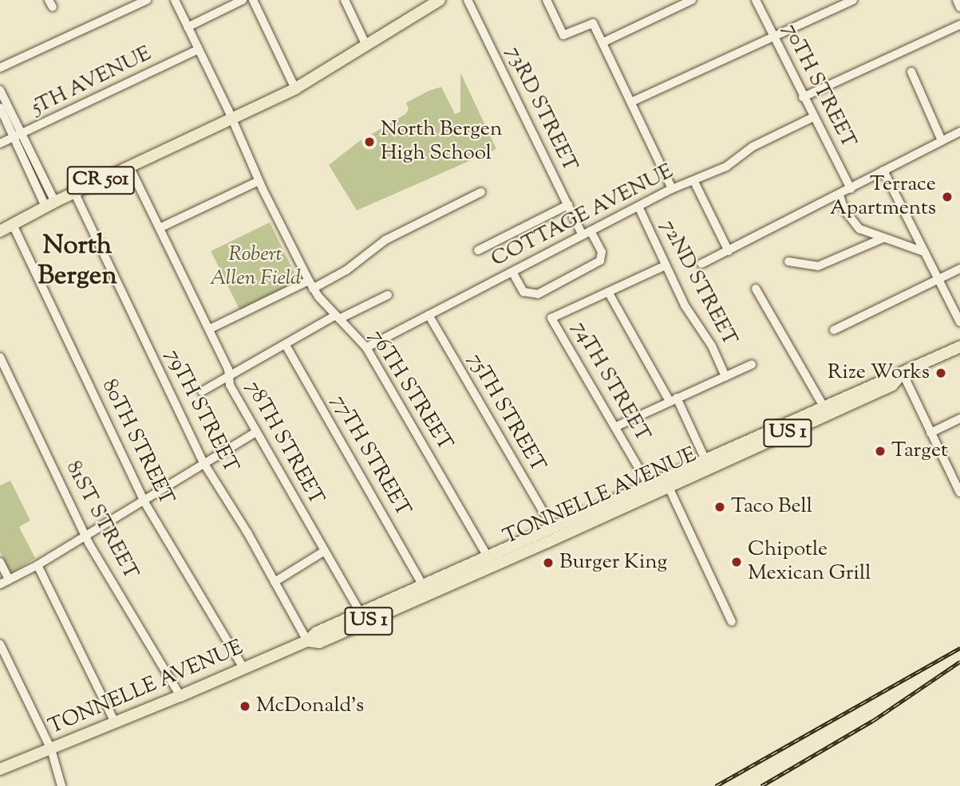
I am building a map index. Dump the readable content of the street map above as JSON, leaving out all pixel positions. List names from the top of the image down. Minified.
{"streets":{"main road":["CR 501","US 1","TONNELLE AVENUE"],"street":["5TH AVENUE","70TH STREET","73RD STREET","COTTAGE AVENUE","72ND STREET","74TH STREET","76TH STREET","79TH STREET","75TH STREET","80TH STREET","78TH STREET","77TH STREET","81ST STREET"]},"crossings":[["5TH AVENUE","76TH STREET"],["70TH STREET","COTTAGE AVENUE"],["73RD STREET","COTTAGE AVENUE"],["CR 501","76TH STREET"],["CR 501","79TH STREET"],["CR 501","80TH STREET"],["CR 501","78TH STREET"],["COTTAGE AVENUE","72ND STREET"],["COTTAGE AVENUE","76TH STREET"],["COTTAGE AVENUE","75TH STREET"],["74TH STREET","TONNELLE AVENUE"],["76TH STREET","TONNELLE AVENUE"],["79TH STREET","TONNELLE AVENUE"],["75TH STREET","TONNELLE AVENUE"],["80TH STREET","TONNELLE AVENUE"],["78TH STREET","TONNELLE AVENUE"],["77TH STREET","TONNELLE AVENUE"],["TONNELLE AVENUE","81ST STREET"]],"districts":["North Bergen"],"parks":["Robert Allen Field"],"places":["North Bergen High School","Terrace Apartments","Rize Works","Target","Taco Bell","Chipotle Mexican Grill","Burger King","McDonald's"]}
